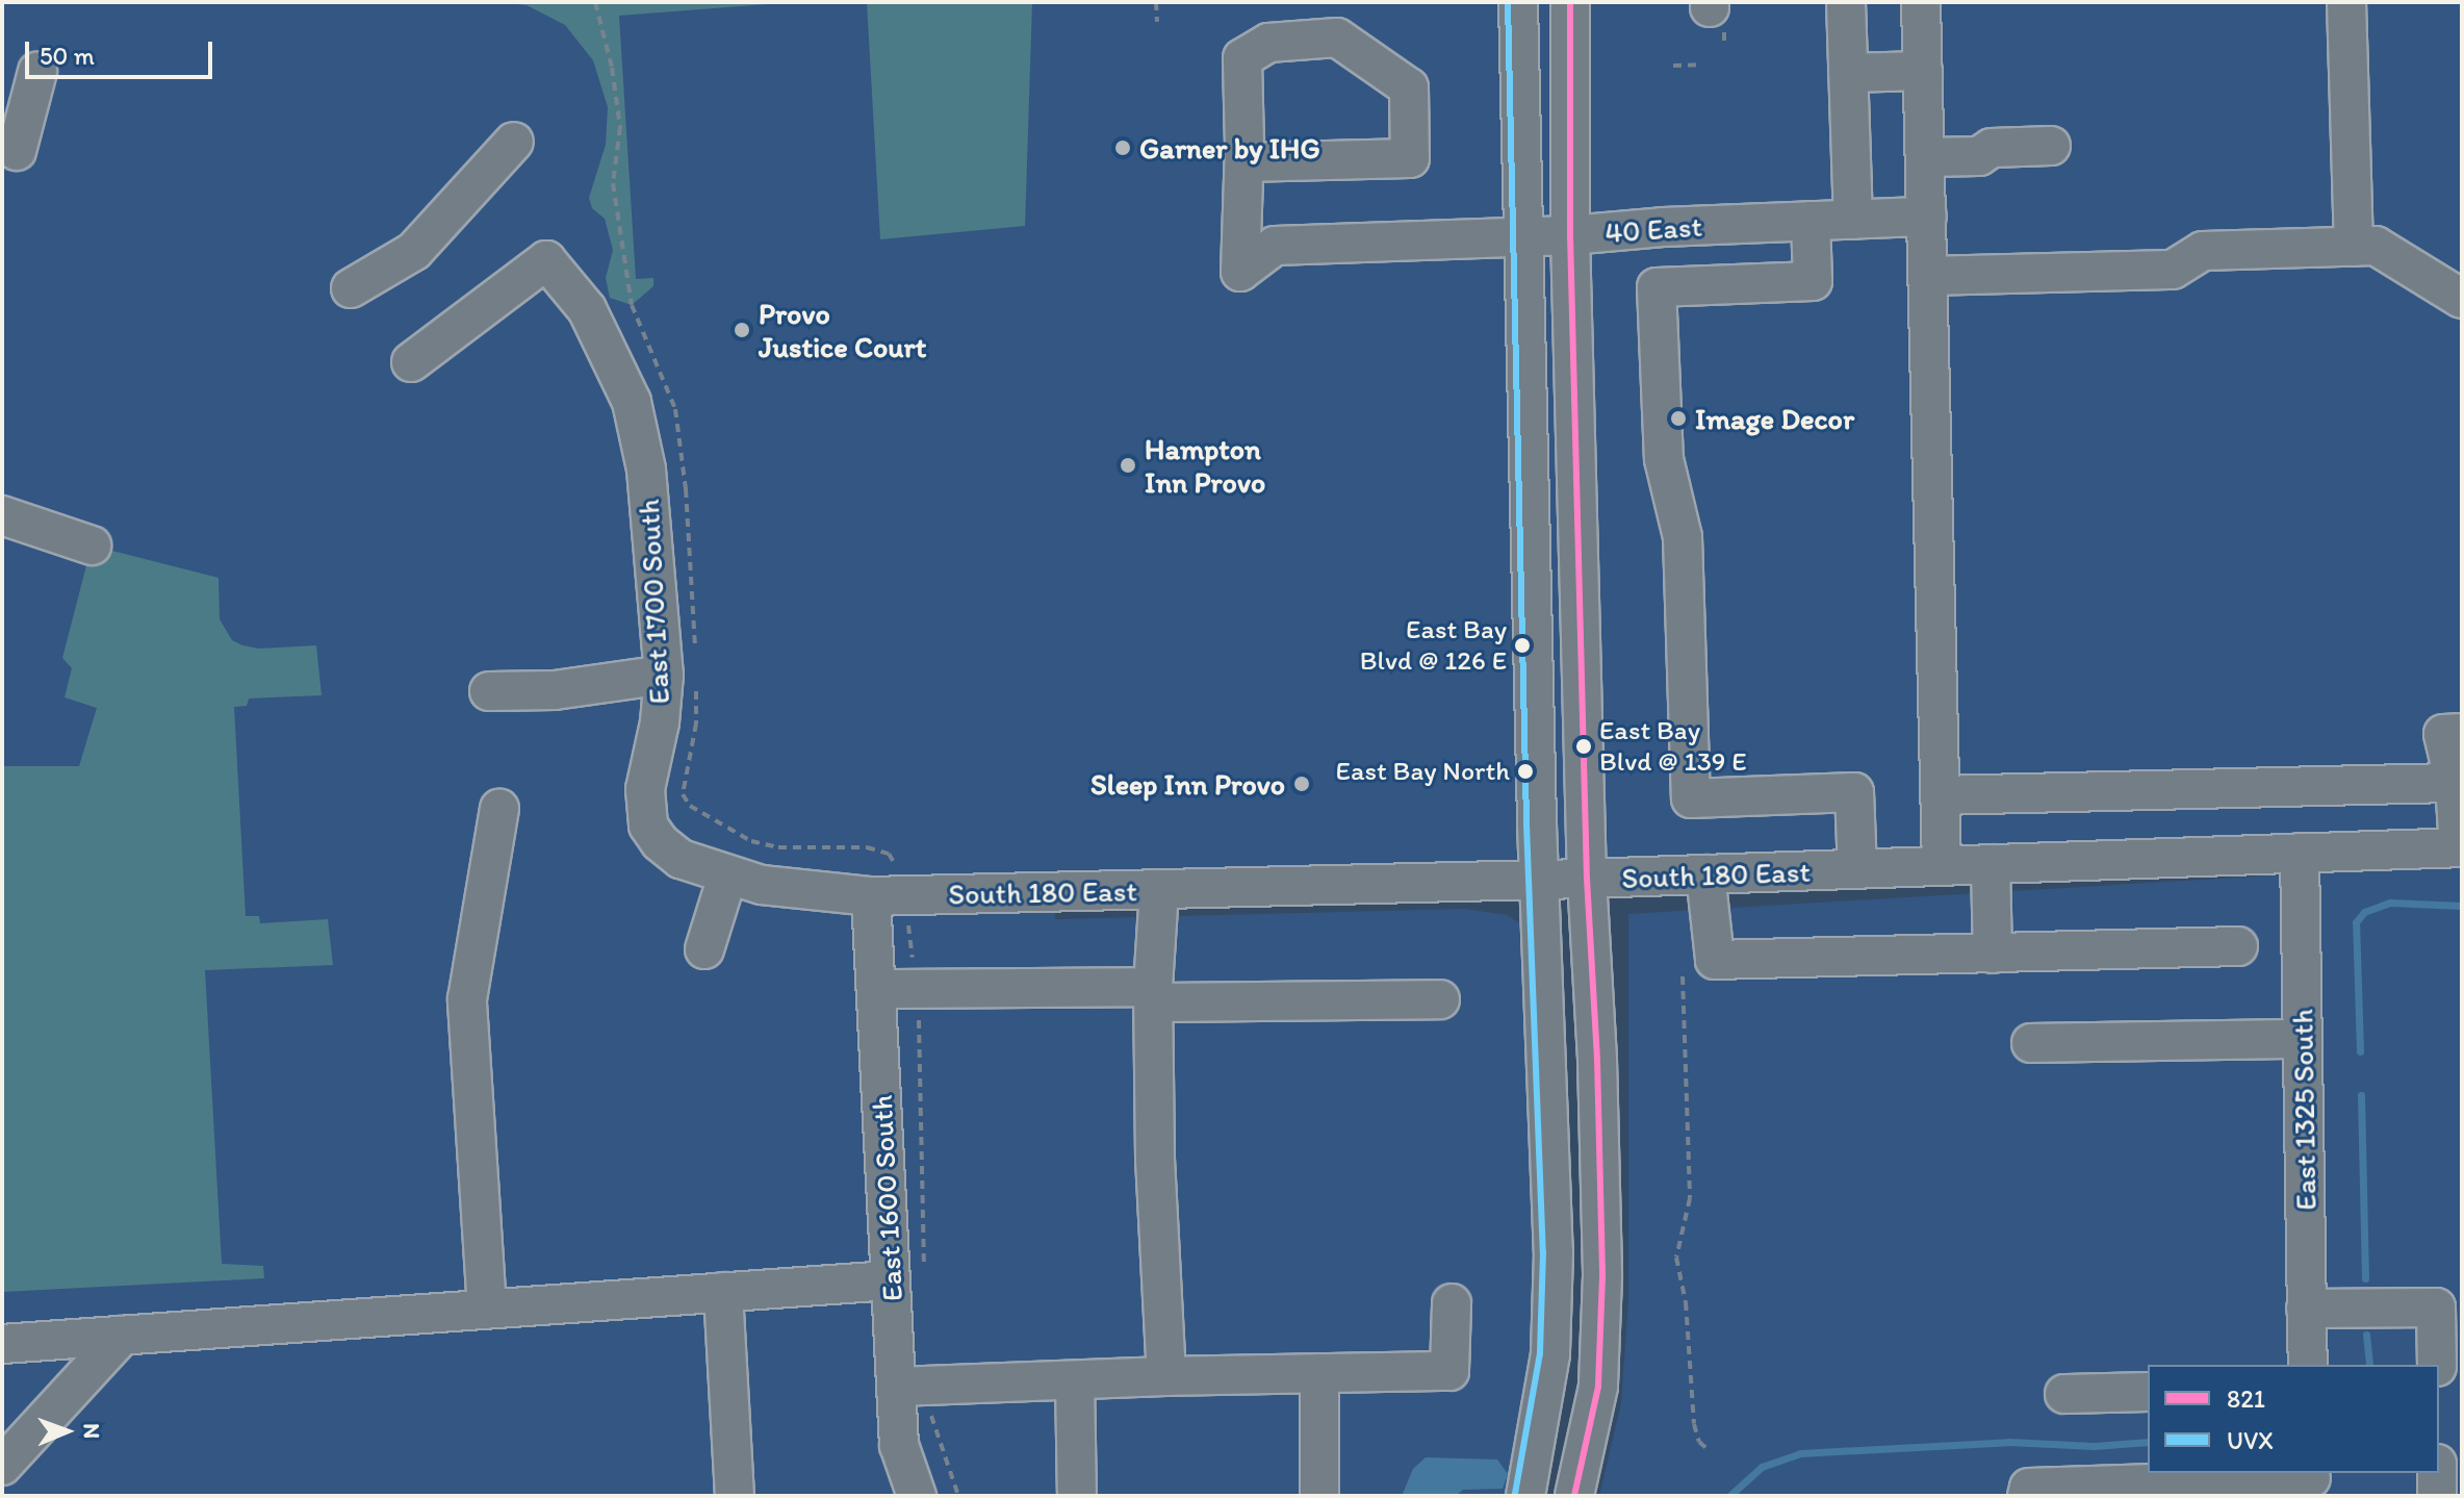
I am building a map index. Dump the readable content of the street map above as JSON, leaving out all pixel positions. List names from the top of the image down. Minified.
{"streets":{"street":["40 East","East 1700 South","South 180 East","East 1325 South","East 1600 South"]},"crossings":[["East 1700 South","South 180 East"],["East 1700 South","East 1600 South"],["South 180 East","East 1325 South"],["South 180 East","East 1600 South"]],"places":["Garner by IHG","Provo Justice Court","Image Decor","Hampton Inn Provo","East Bay Blvd @ 126 E","East Bay Blvd @ 139 E","East Bay North","Sleep Inn Provo"],"lines":["transit line 821","transit line UVX"],"legend":["821","UVX"],"scale_bar":"50 m","north":"right"}
